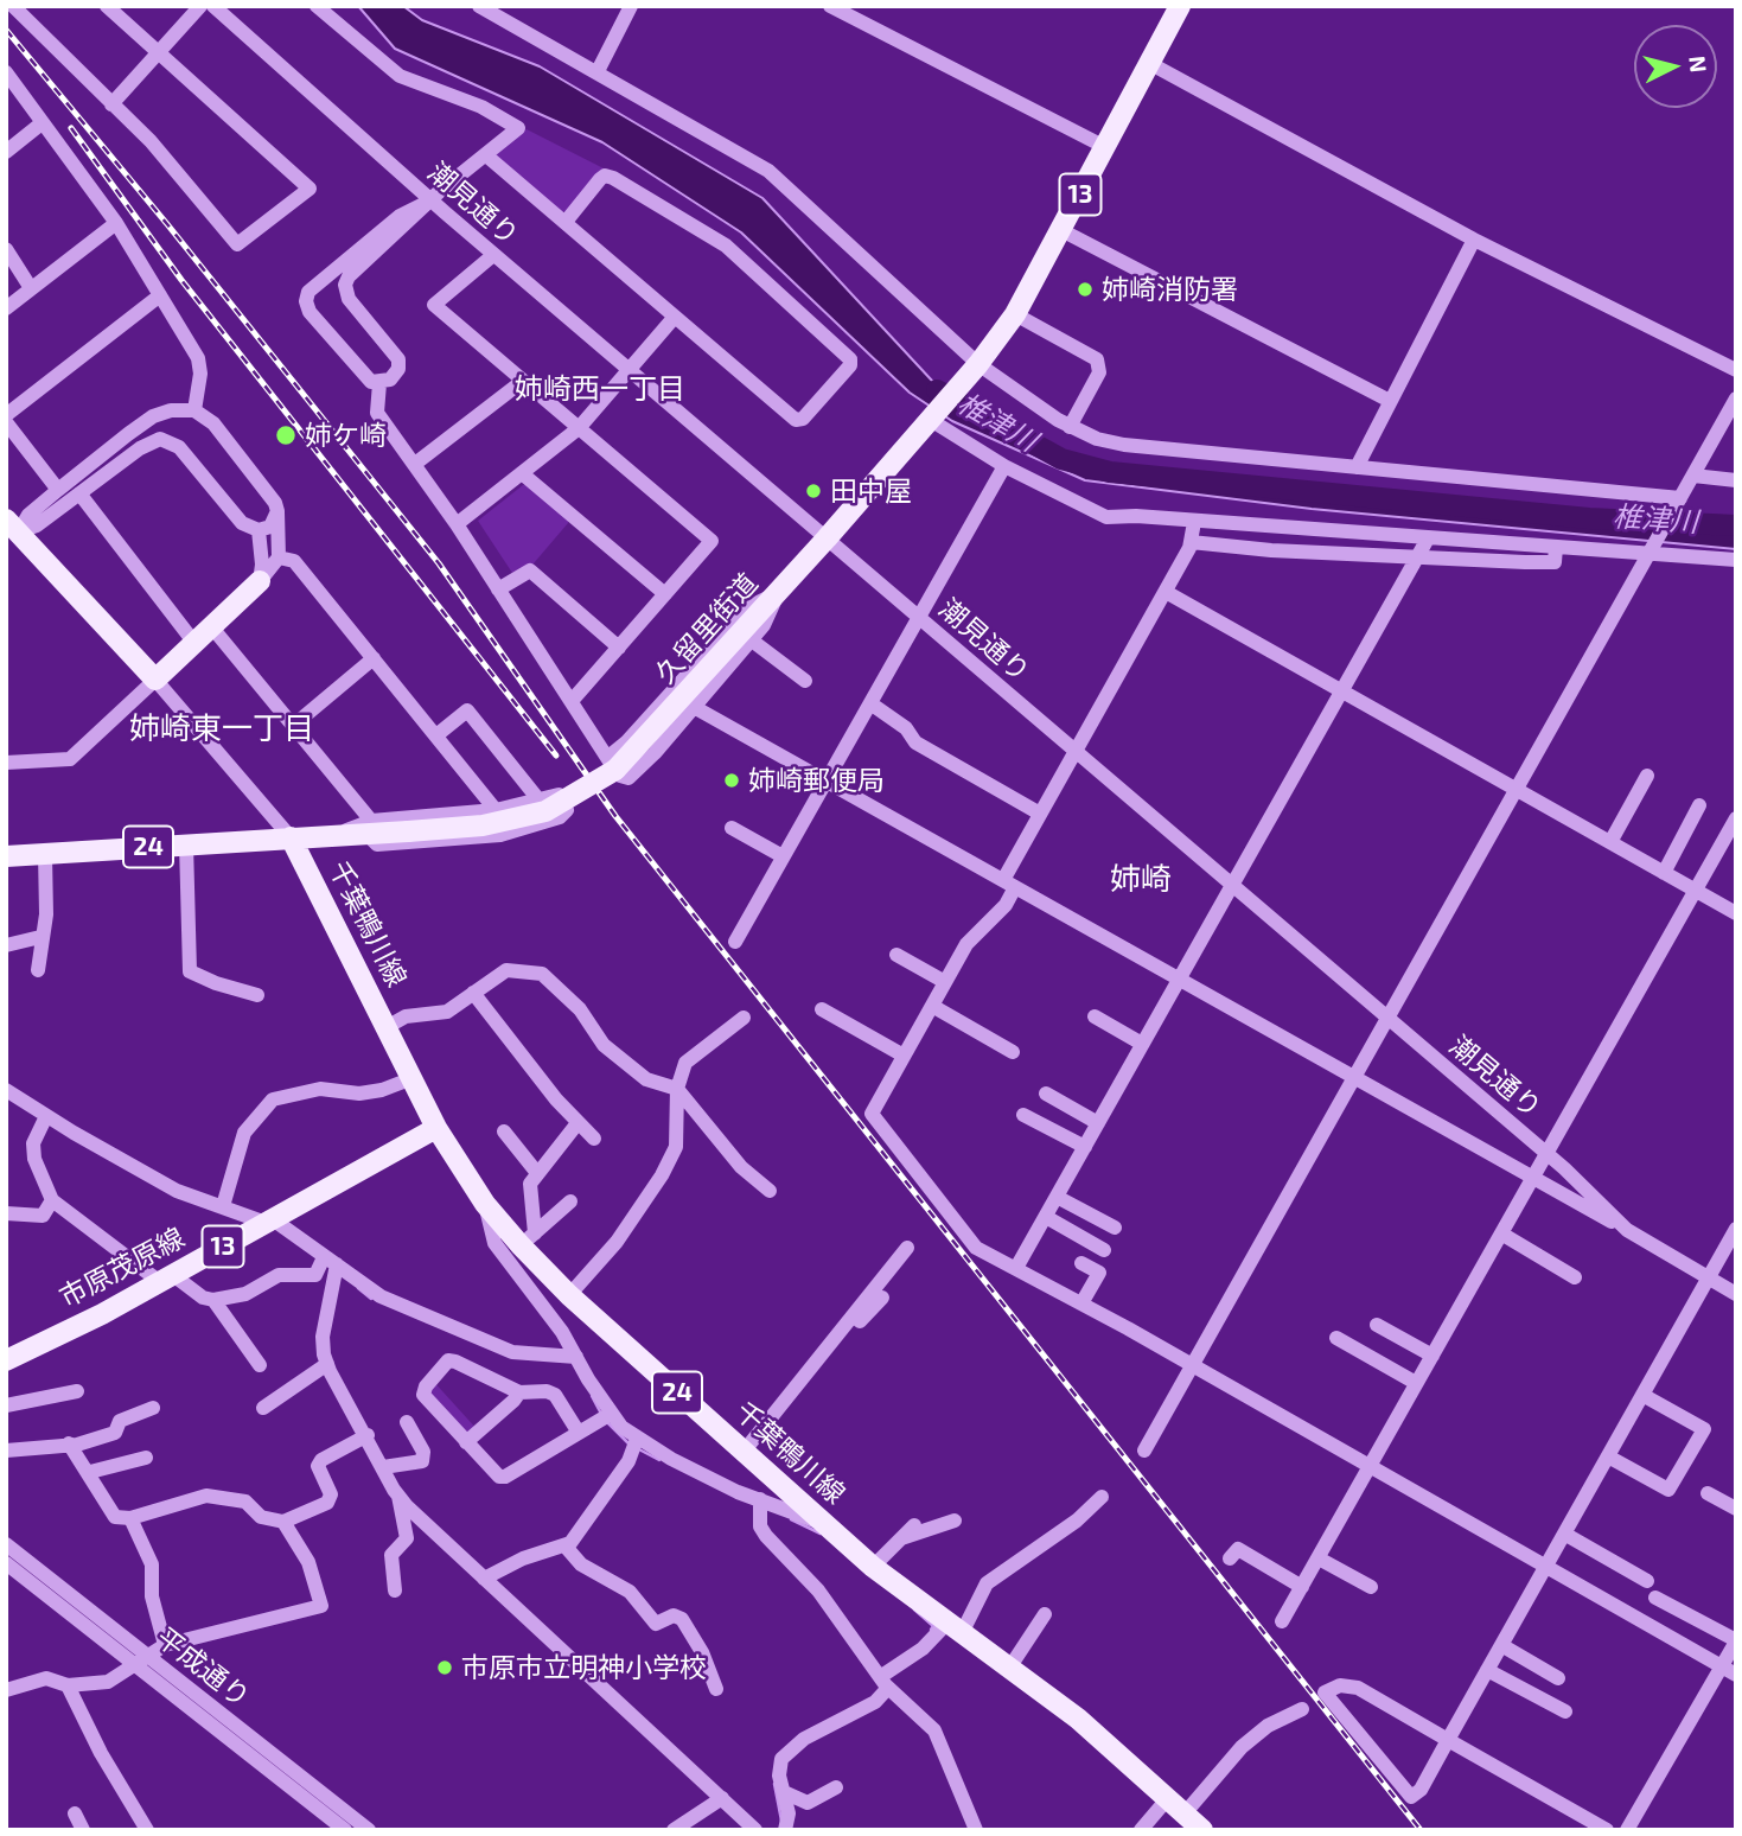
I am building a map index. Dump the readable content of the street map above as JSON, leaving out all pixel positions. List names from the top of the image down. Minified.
{"streets":{"main road":["13","久留里街道","24","千葉鴨川線","市原茂原線"],"street":["潮見通り","平成通り"]},"crossings":[["潮見通り","久留里街道"],["久留里街道","千葉鴨川線"],["千葉鴨川線","市原茂原線"]],"districts":["姉崎西一丁目","姉崎東一丁目","姉崎"],"water":["椎津川"],"places":["姉崎消防署","姉ケ崎","田中屋","姉崎郵便局","市原市立明神小学校"],"north":"right"}
